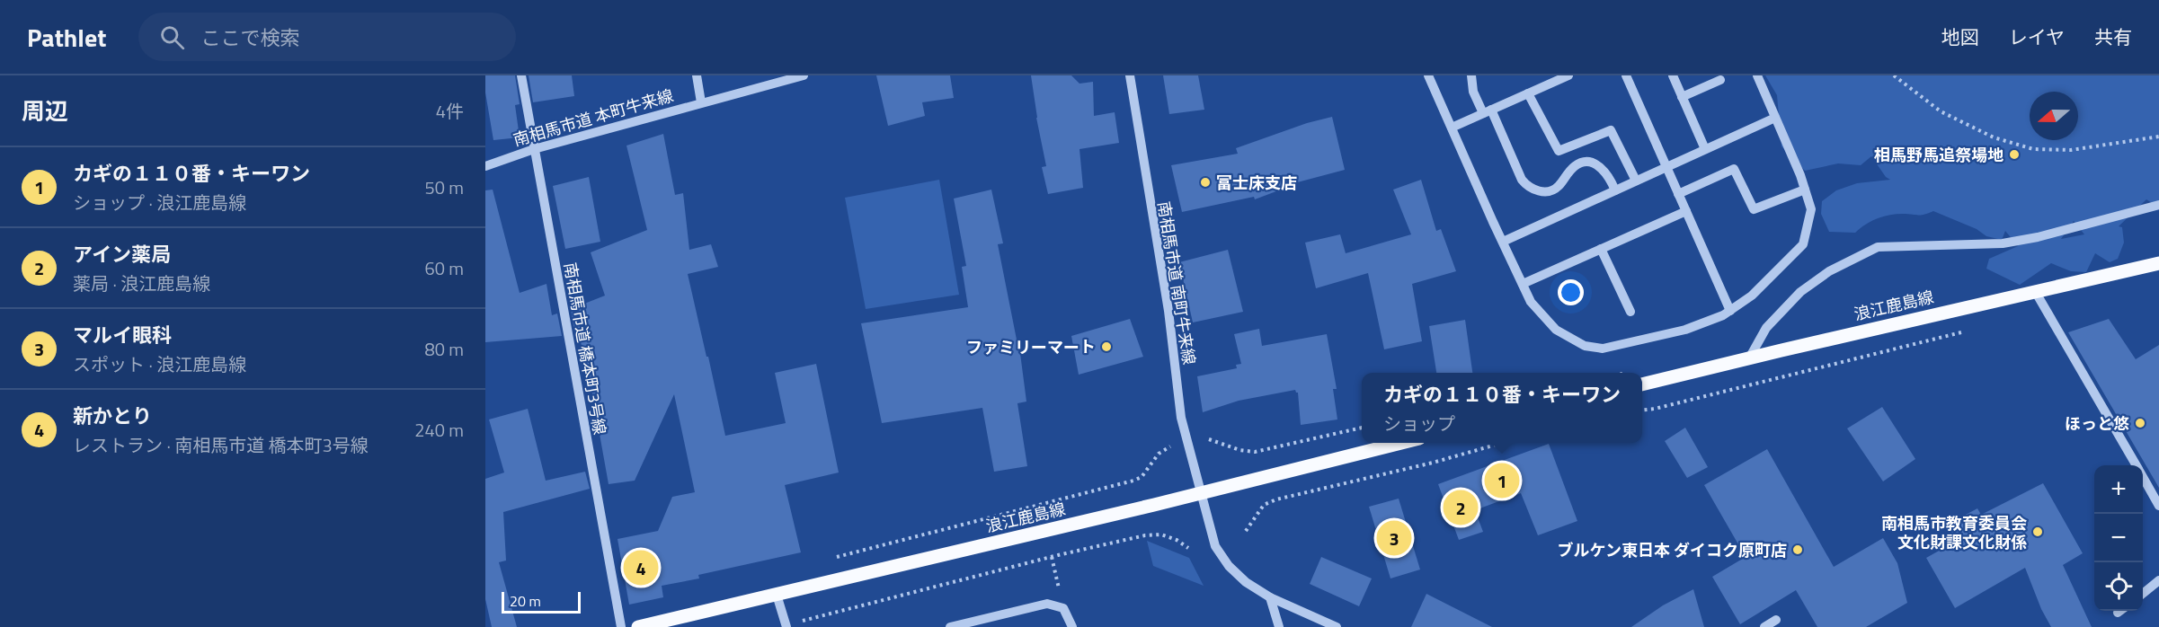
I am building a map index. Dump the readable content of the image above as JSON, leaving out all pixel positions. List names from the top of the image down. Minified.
{"streets":{"main road":["浪江鹿島線"],"street":["南相馬市道 本町牛来線","南相馬市道 南町牛来線","南相馬市道 橋本町3号線"]},"crossings":[["南相馬市道 本町牛来線","南相馬市道 橋本町3号線"],["南相馬市道 南町牛来線","浪江鹿島線"]],"places":["相馬野馬追祭場地","富士床支店","ファミリーマート","ほっと悠","南相馬市教育委員会 文化財課文化財係","ブルケン東日本 ダイコク原町店"],"scale_bar":"20 m","north":"left","page":{"header":"Pathlet","search":"ここで検索","nav":["地図","レイヤ","共有"],"heading":["周辺","4件"],"list":[{"mark":"1","name":"カギの１１０番・キーワン","note":"ショップ · 浪江鹿島線","value":"50 m"},{"mark":"2","name":"アイン薬局","note":"薬局 · 浪江鹿島線","value":"60 m"},{"mark":"3","name":"マルイ眼科","note":"スポット · 浪江鹿島線","value":"80 m"},{"mark":"4","name":"新かとり","note":"レストラン · 南相馬市道 橋本町3号線","value":"240 m"}],"popup":["カギの１１０番・キーワン","ショップ"],"pins":["1","2","3","4"],"map_buttons":["+","−"],"scale":"20 m"}}
